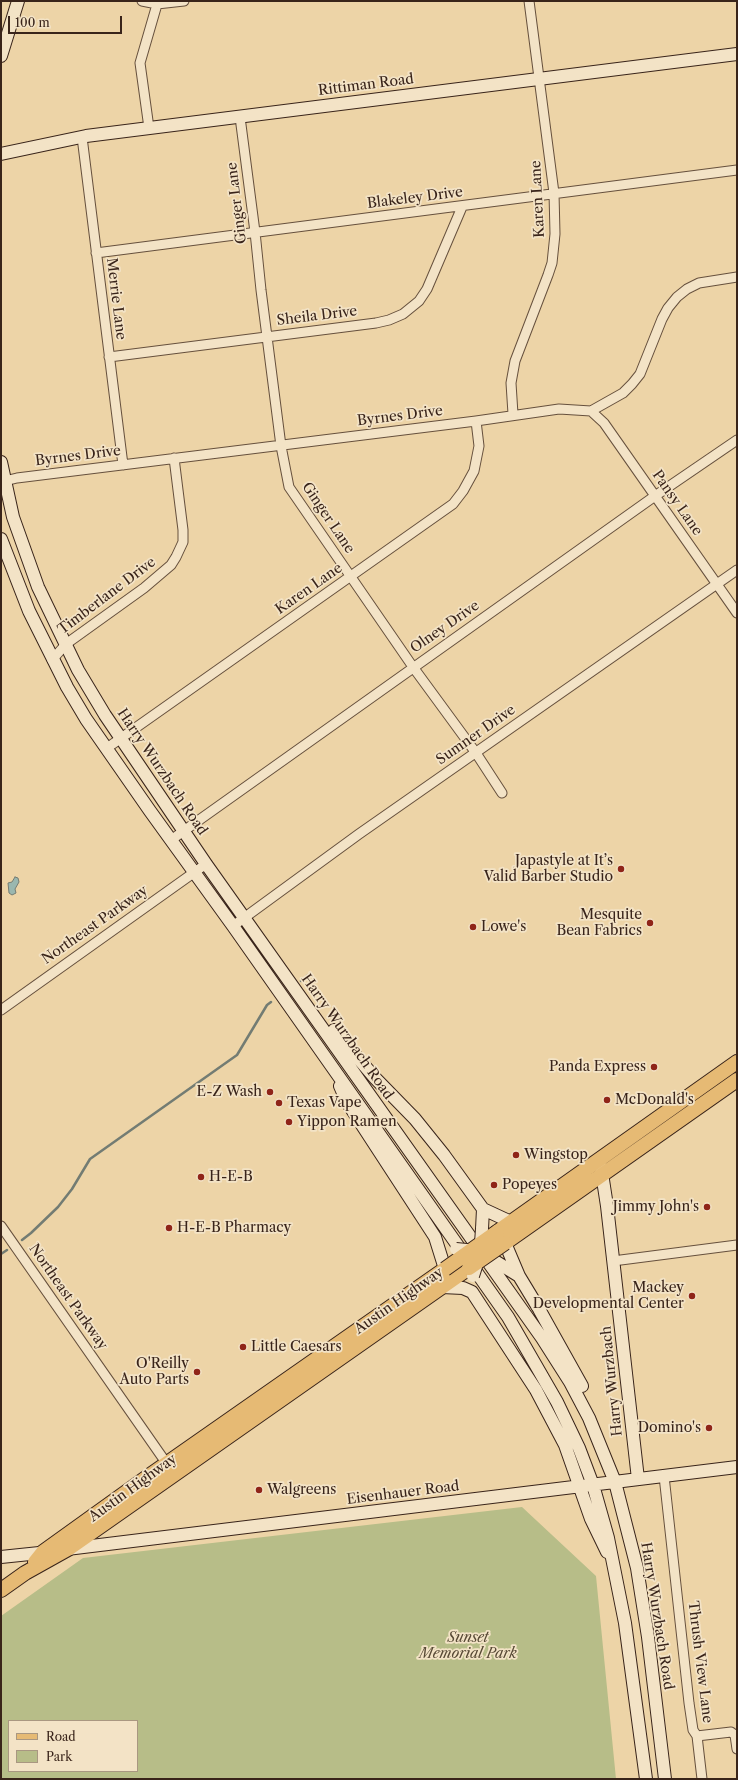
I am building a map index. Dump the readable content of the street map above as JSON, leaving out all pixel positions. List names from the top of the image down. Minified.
{"streets":{"main road":["Rittiman Road","Harry Wurzbach Road","Austin Highway","Harry Wurzbach","Eisenhauer Road"],"street":["Blakeley Drive","Karen Lane","Ginger Lane","Merrie Lane","Sheila Drive","Byrnes Drive","Pansy Lane","Timberlane Drive","Olney Drive","Sumner Drive","Northeast Parkway","Thrush View Lane"]},"crossings":[["Rittiman Road","Karen Lane"],["Rittiman Road","Ginger Lane"],["Rittiman Road","Merrie Lane"],["Blakeley Drive","Karen Lane"],["Blakeley Drive","Ginger Lane"],["Blakeley Drive","Merrie Lane"],["Blakeley Drive","Sheila Drive"],["Karen Lane","Ginger Lane"],["Karen Lane","Byrnes Drive"],["Karen Lane","Harry Wurzbach Road"],["Ginger Lane","Sheila Drive"],["Ginger Lane","Byrnes Drive"],["Ginger Lane","Olney Drive"],["Ginger Lane","Sumner Drive"],["Merrie Lane","Sheila Drive"],["Merrie Lane","Byrnes Drive"],["Byrnes Drive","Pansy Lane"],["Byrnes Drive","Timberlane Drive"],["Byrnes Drive","Harry Wurzbach Road"],["Pansy Lane","Olney Drive"],["Pansy Lane","Sumner Drive"],["Timberlane Drive","Harry Wurzbach Road"],["Olney Drive","Harry Wurzbach Road"],["Sumner Drive","Harry Wurzbach Road"],["Harry Wurzbach Road","Northeast Parkway"],["Harry Wurzbach Road","Eisenhauer Road"],["Northeast Parkway","Austin Highway"],["Austin Highway","Harry Wurzbach"],["Austin Highway","Eisenhauer Road"],["Harry Wurzbach","Eisenhauer Road"],["Eisenhauer Road","Thrush View Lane"]],"parks":["Sunset Memorial Park"],"places":["Japastyle at It’s Valid Barber Studio","Mesquite Bean Fabrics","Lowe's","Panda Express","E-Z Wash","McDonald's","Texas Vape","Yippon Ramen","Wingstop","H-E-B","Popeyes","Jimmy John's","H-E-B Pharmacy","Mackey Developmental Center","Little Caesars","O'Reilly Auto Parts","Domino's","Walgreens"],"legend":["Road","Park"],"scale_bar":"100 m"}
